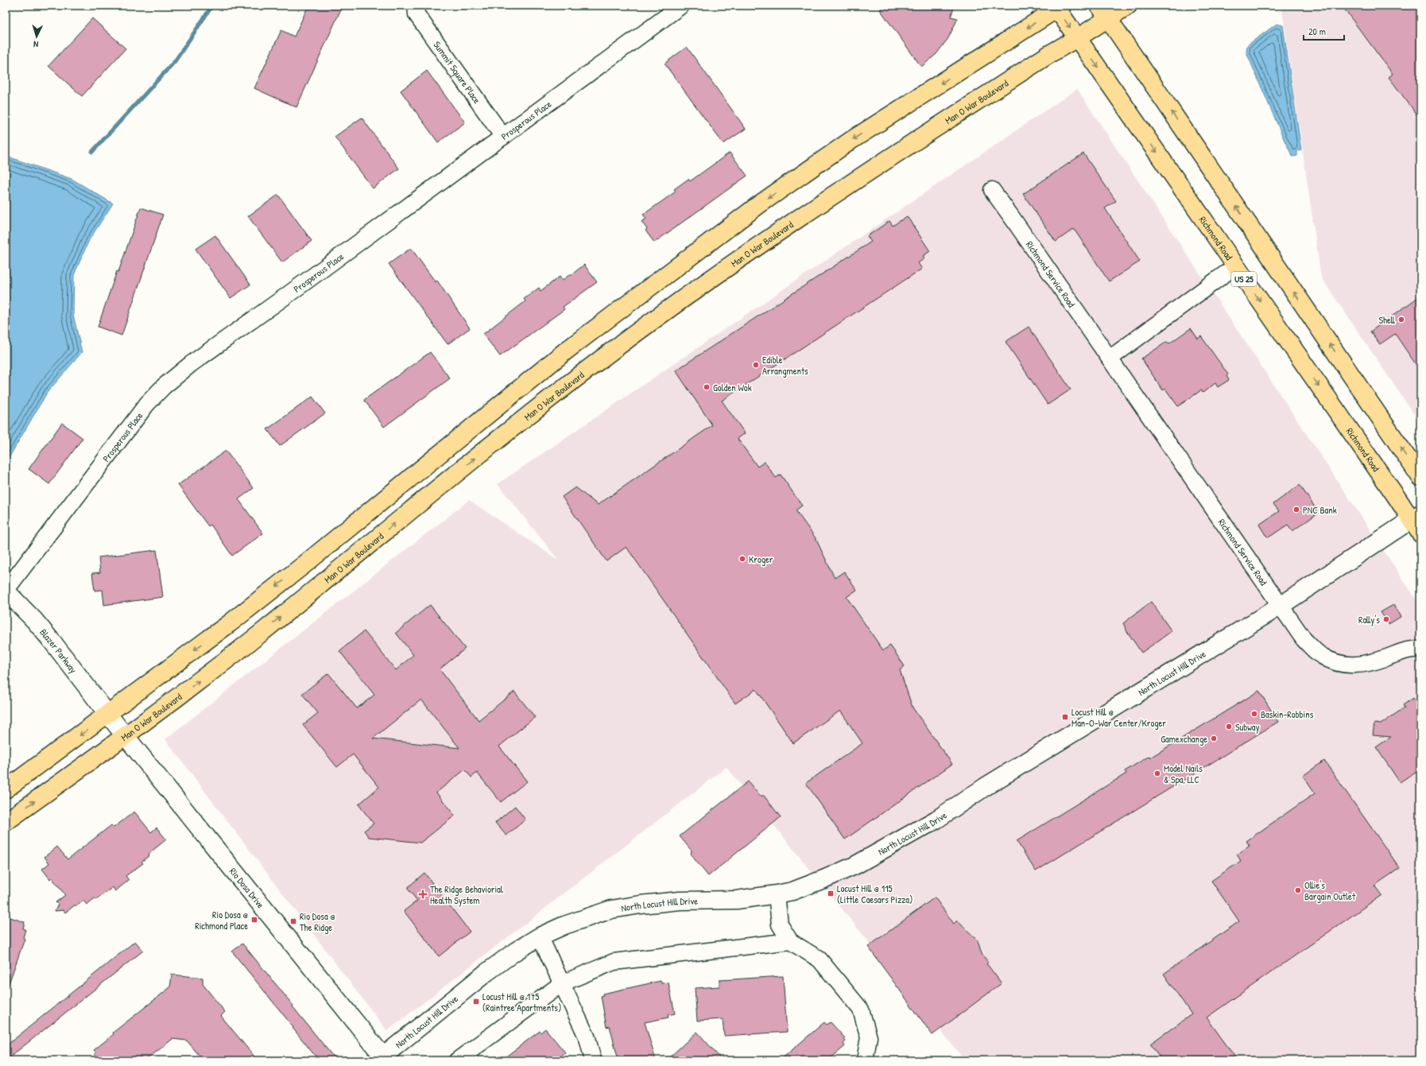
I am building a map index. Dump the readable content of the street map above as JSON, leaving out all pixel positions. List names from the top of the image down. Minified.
{"streets":{"main road":["Man O War Boulevard","Richmond Road","US 25"],"street":["Summit Square Place","Prosperous Place","Richmond Service Road","Blazer Parkway","North Locust Hill Drive","Rio Dosa Drive"]},"crossings":[["Summit Square Place","Prosperous Place"],["Man O War Boulevard","Richmond Road"],["Man O War Boulevard","Rio Dosa Drive"],["Prosperous Place","Blazer Parkway"],["Richmond Road","North Locust Hill Drive"],["Richmond Service Road","North Locust Hill Drive"],["Blazer Parkway","Rio Dosa Drive"],["North Locust Hill Drive","Rio Dosa Drive"]],"places":{"other":["Shell","Edible Arrangments","Golden Wok","PNC Bank","Kroger","Rally's","Baskin-Robbins","Subway","Gamexchange","Model Nails & Spa, LLC","Ollie's Bargain Outlet"],"transit":["Locust Hill @ Man-O-War Center/Kroger","Locust Hill @ 115 (Little Caesars Pizza)","Rio Dosa @ Richmond Place","Rio Dosa @ The Ridge","Locust Hill @ 175 (Raintree Apartments)"],"health":["The Ridge Behaviorial Health System"]},"scale_bar":"20 m","north":"bottom"}
